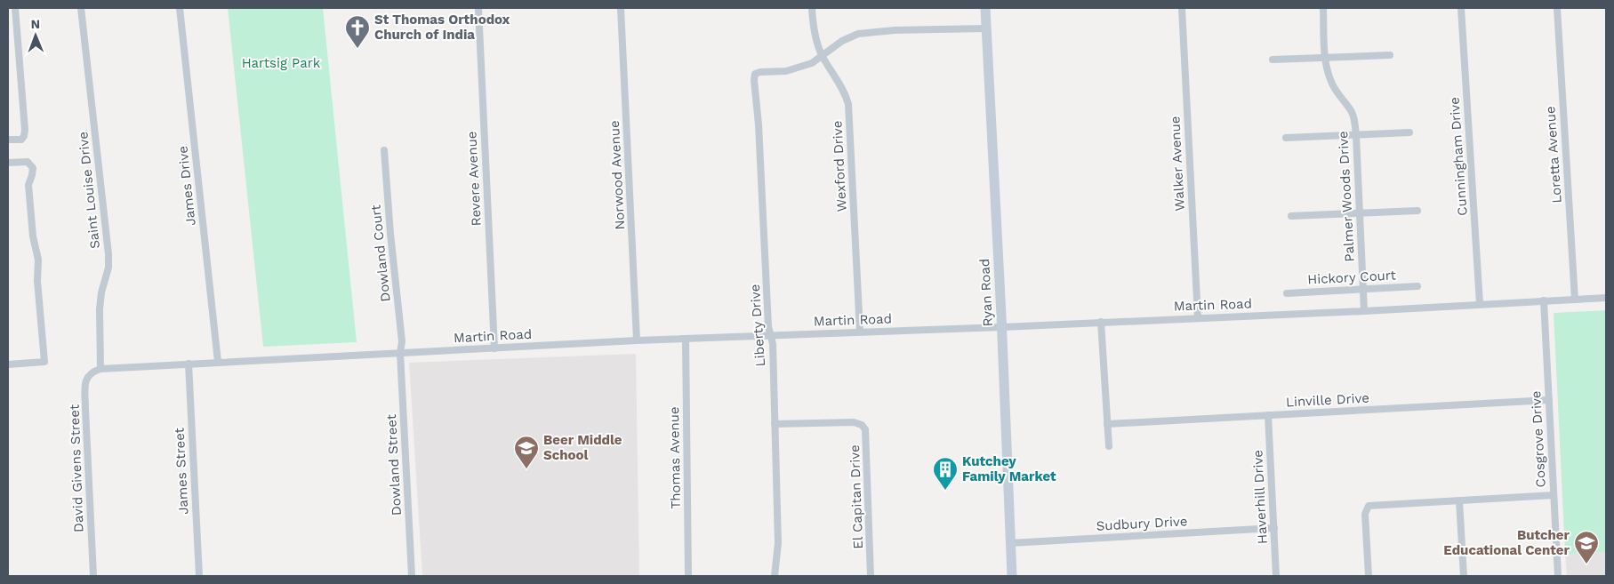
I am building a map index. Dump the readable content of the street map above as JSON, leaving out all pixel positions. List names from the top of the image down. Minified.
{"streets":{"main road":["Ryan Road"],"street":["Loretta Avenue","Cunningham Drive","Walker Avenue","Wexford Drive","Norwood Avenue","Revere Avenue","James Drive","Saint Louise Drive","Palmer Woods Drive","Dowland Court","Hickory Court","Martin Road","Liberty Drive","Linville Drive","Cosgrove Drive","Thomas Avenue","Dowland Street","David Givens Street","James Street","El Capitan Drive","Haverhill Drive","Sudbury Drive"]},"crossings":[["Loretta Avenue","Martin Road"],["Cunningham Drive","Martin Road"],["Walker Avenue","Martin Road"],["Wexford Drive","Martin Road"],["Wexford Drive","Liberty Drive"],["Norwood Avenue","Martin Road"],["Revere Avenue","Martin Road"],["James Drive","Martin Road"],["Saint Louise Drive","Martin Road"],["Saint Louise Drive","David Givens Street"],["Palmer Woods Drive","Hickory Court"],["Palmer Woods Drive","Martin Road"],["Dowland Court","Martin Road"],["Dowland Court","Dowland Street"],["Ryan Road","Martin Road"],["Ryan Road","Sudbury Drive"],["Martin Road","Liberty Drive"],["Martin Road","Cosgrove Drive"],["Martin Road","Thomas Avenue"],["Martin Road","Dowland Street"],["Martin Road","David Givens Street"],["Martin Road","James Street"],["Liberty Drive","El Capitan Drive"],["Linville Drive","Cosgrove Drive"],["Linville Drive","Haverhill Drive"],["Haverhill Drive","Sudbury Drive"]],"parks":["Hartsig Park"],"places":{"church":["St Thomas Orthodox Church of India"],"school or university":["Beer Middle School","Butcher Educational Center"],"building":["Kutchey Family Market"]},"north":"top"}
